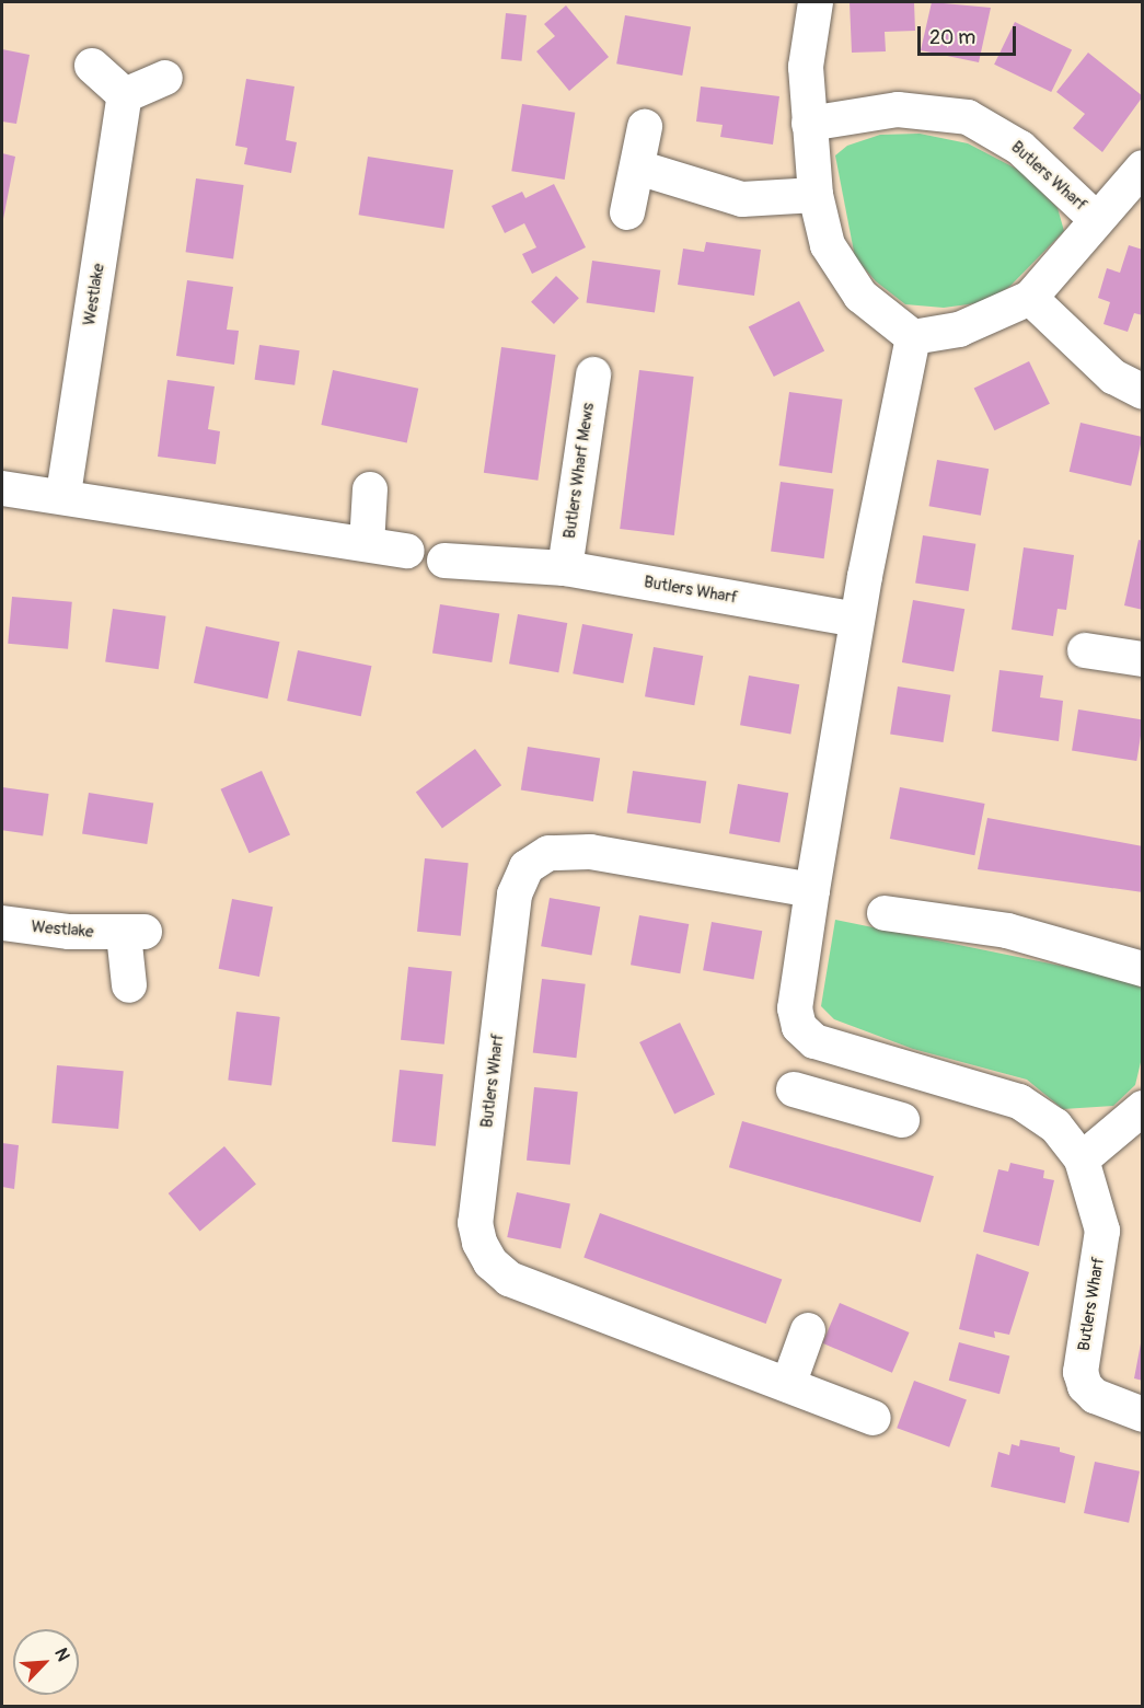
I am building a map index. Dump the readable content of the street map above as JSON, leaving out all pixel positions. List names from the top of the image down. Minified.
{"streets":{"street":["Butlers Wharf","Westlake","Butlers Wharf Mews"]},"crossings":[["Butlers Wharf","Butlers Wharf Mews"]],"scale_bar":"20 m","north":"top right"}
